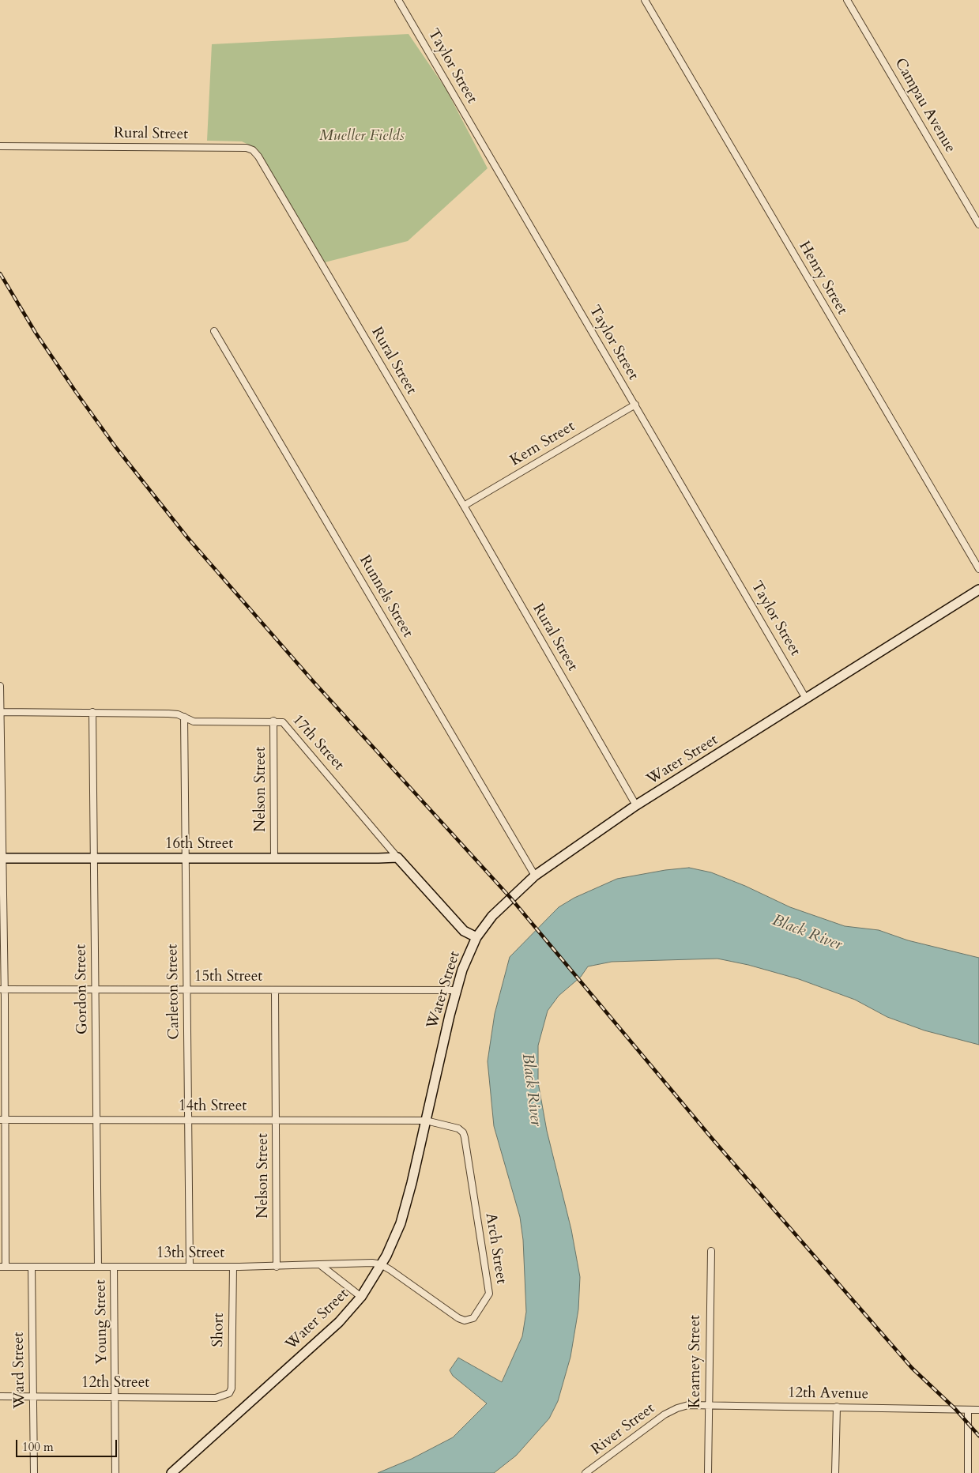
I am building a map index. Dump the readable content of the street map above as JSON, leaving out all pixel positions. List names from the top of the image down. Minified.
{"streets":{"street":["Taylor Street","Campau Avenue","Rural Street","Henry Street","Kern Street","Runnels Street","17th Street","Water Street","Nelson Street","16th Street","15th Street","Gordon Street","Carleton Street","14th Street","Arch Street","13th Street","Young Street","Short","Kearney Street","Ward Street","12th Street","12th Avenue","River Street"]},"crossings":[["Taylor Street","Kern Street"],["Taylor Street","Water Street"],["Rural Street","Kern Street"],["Rural Street","Water Street"],["Runnels Street","Water Street"],["17th Street","Water Street"],["17th Street","Nelson Street"],["17th Street","16th Street"],["17th Street","Gordon Street"],["17th Street","Carleton Street"],["Water Street","15th Street"],["Water Street","14th Street"],["Water Street","Arch Street"],["Water Street","13th Street"],["Nelson Street","16th Street"],["Nelson Street","15th Street"],["Nelson Street","14th Street"],["Nelson Street","13th Street"],["16th Street","Gordon Street"],["16th Street","Carleton Street"],["15th Street","Gordon Street"],["15th Street","Carleton Street"],["Gordon Street","14th Street"],["Gordon Street","13th Street"],["Carleton Street","14th Street"],["Carleton Street","13th Street"],["14th Street","Arch Street"],["Arch Street","13th Street"],["13th Street","Young Street"],["13th Street","Short"],["13th Street","Ward Street"],["Young Street","12th Street"],["Short","12th Street"],["Kearney Street","12th Avenue"],["Ward Street","12th Street"],["12th Avenue","River Street"]],"water":["Black River"],"parks":["Mueller Fields"],"scale_bar":"100 m"}
